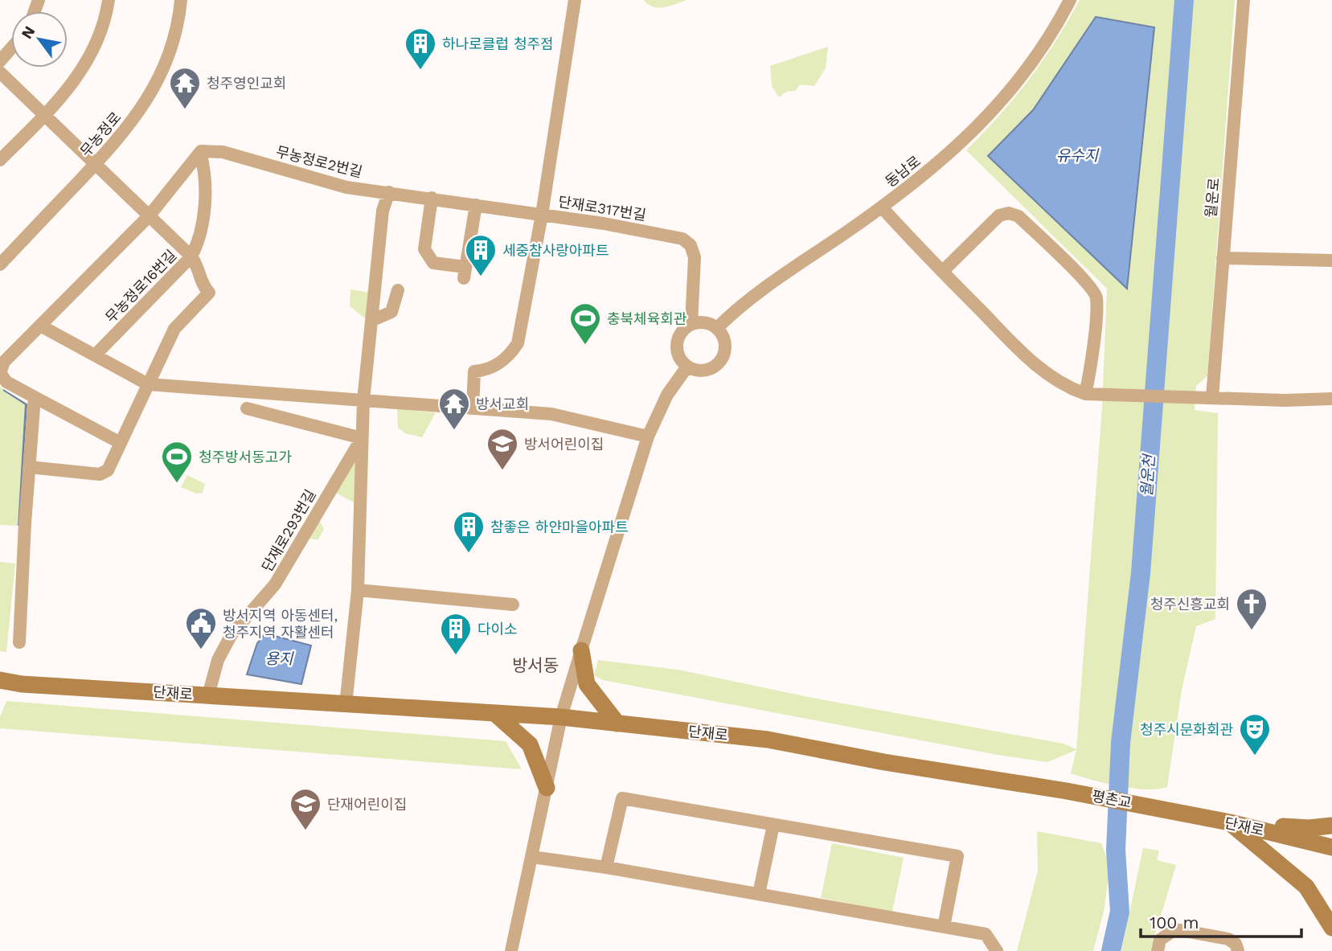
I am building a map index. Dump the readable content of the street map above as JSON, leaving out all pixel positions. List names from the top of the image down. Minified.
{"streets":{"street":["무농정로","무농정로2번길","동남로","월운로","단재로317번길","무농정로16번길","단재로293번길","단재로","평촌교"]},"crossings":[["무농정로","무농정로16번길"],["무농정로2번길","단재로317번길"],["무농정로2번길","단재로293번길"],["동남로","단재로317번길"],["단재로293번길","단재로"],["단재로","평촌교"]],"districts":["방서동"],"water":["유수지","월운천","용지"],"places":{"building":["하나로클럽 청주점","세중참사랑아파트","참좋은 하얀마을아파트","다이소"],"temple":["청주영인교회","방서교회"],"sports":["충북체육회관","청주방서동고가"],"school or university":["방서어린이집","단재어린이집"],"church":["청주신흥교회"],"public building":["방서지역 아동센터, 청주지역 자활센터"],"theatre":["청주시문화회관"]},"scale_bar":"100 m","north":"top left"}
